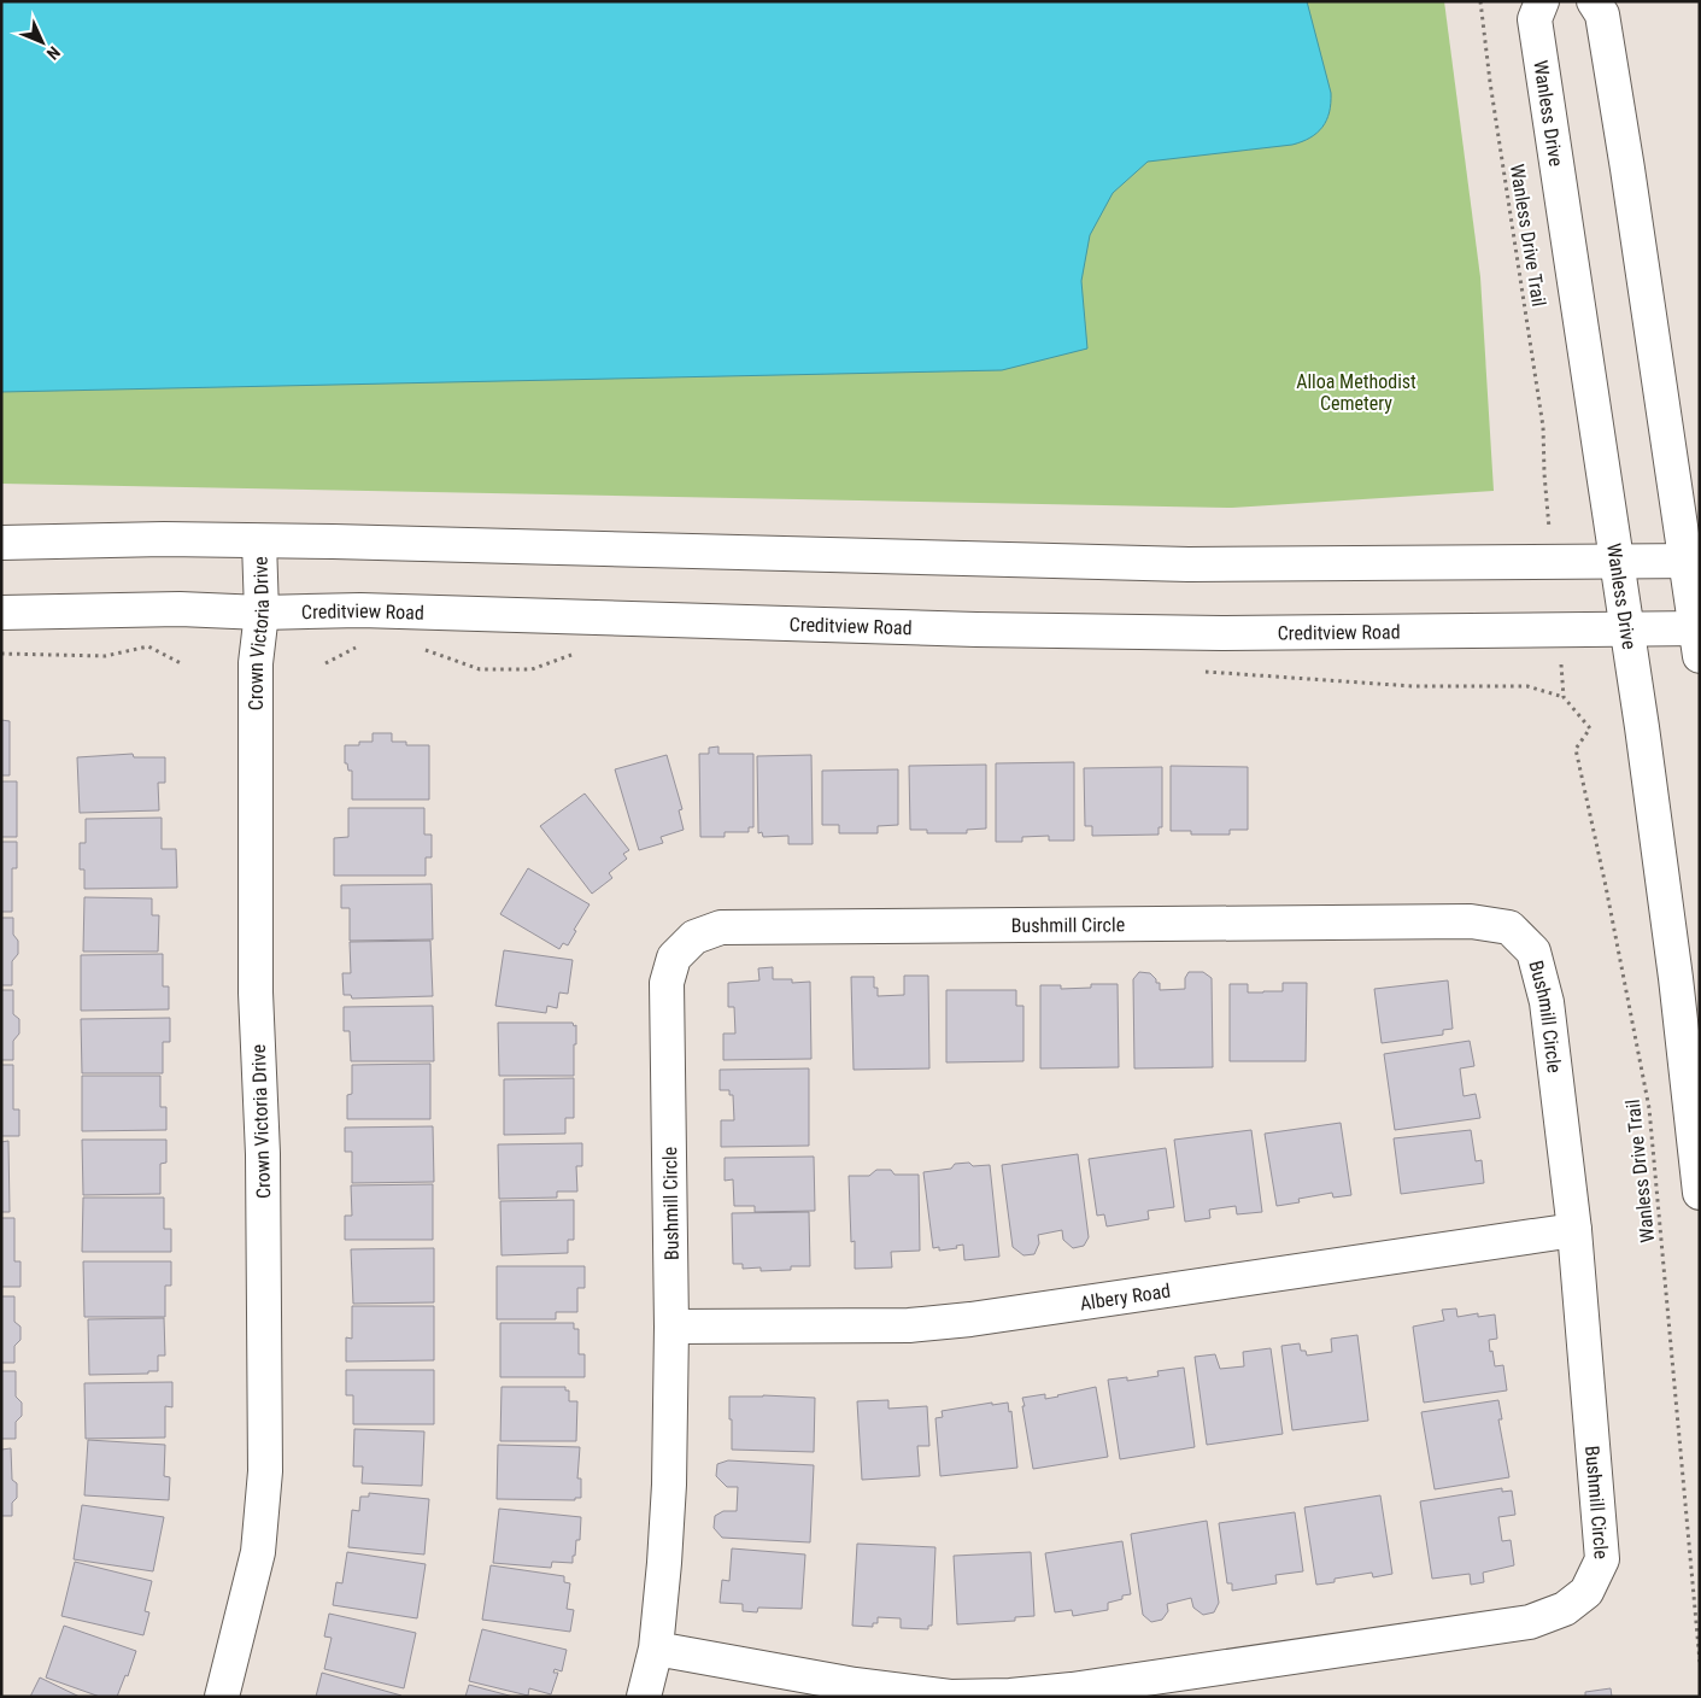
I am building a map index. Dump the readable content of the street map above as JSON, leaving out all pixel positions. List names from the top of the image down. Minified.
{"streets":{"street":["Wanless Drive","Creditview Road","Crown Victoria Drive","Bushmill Circle","Albery Road"],"path":["Wanless Drive Trail"]},"crossings":[["Wanless Drive","Creditview Road"],["Creditview Road","Crown Victoria Drive"],["Bushmill Circle","Albery Road"]],"parks":["Alloa Methodist Cemetery"],"north":"bottom right"}
